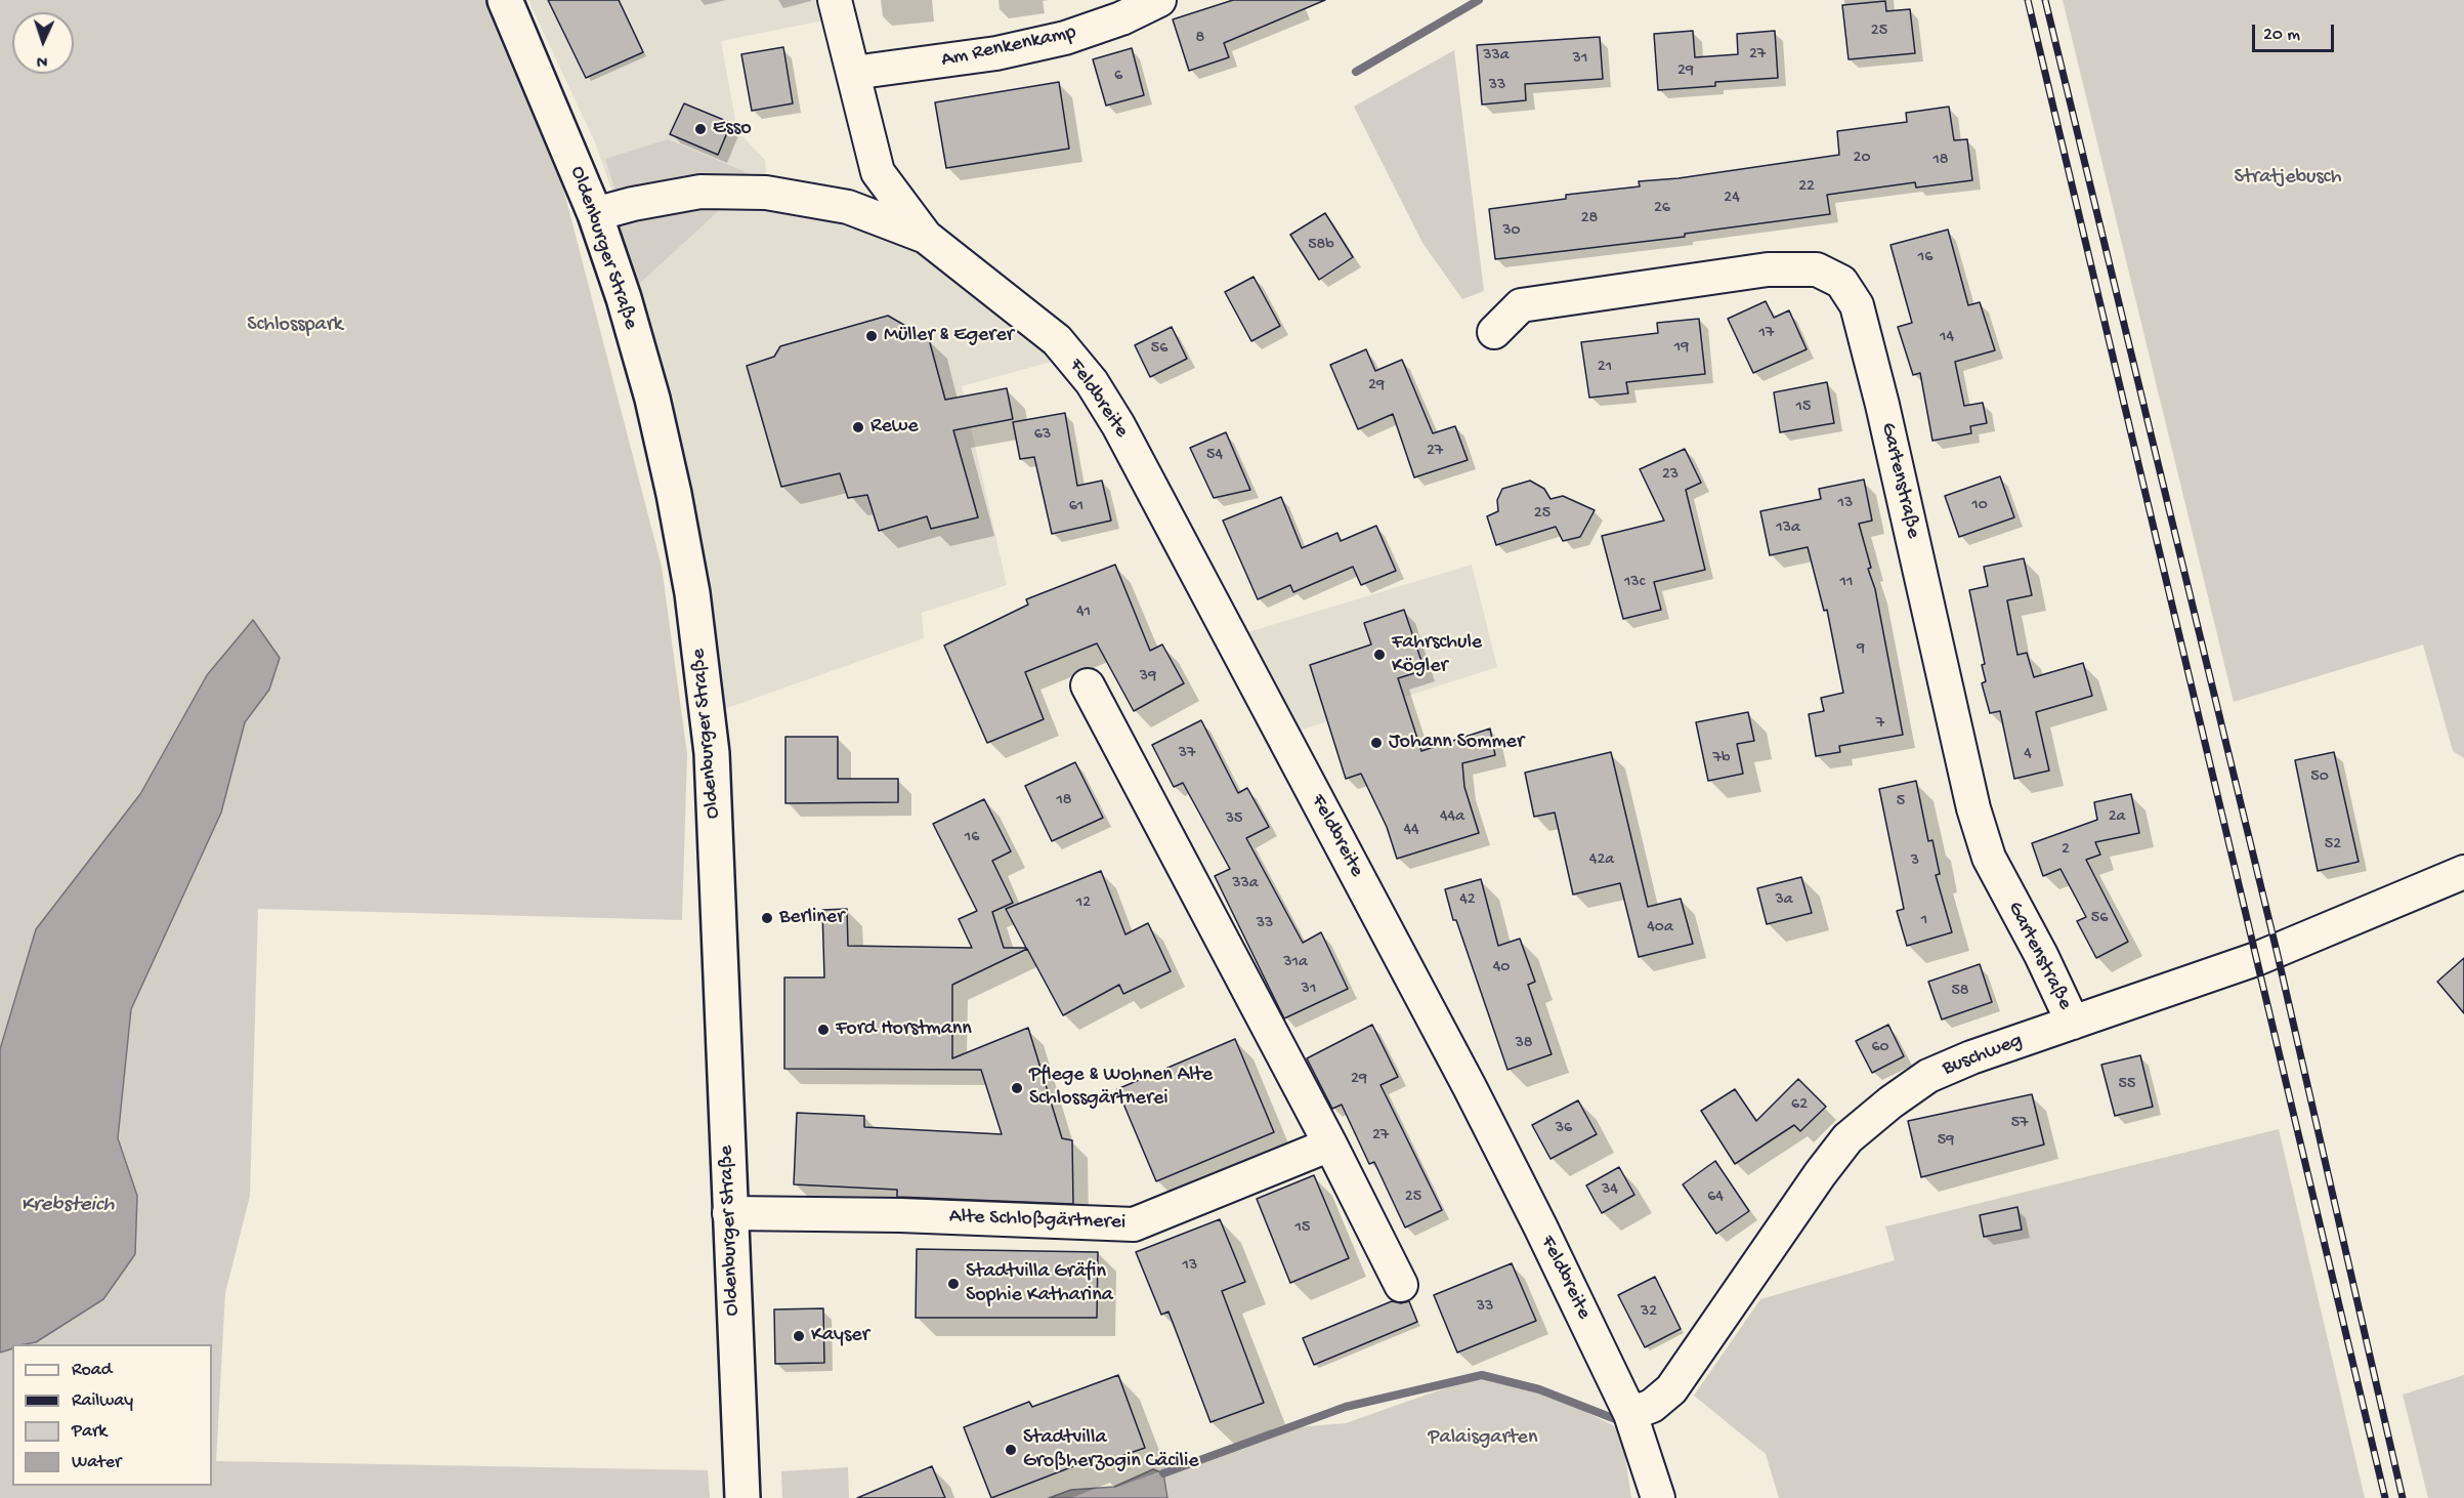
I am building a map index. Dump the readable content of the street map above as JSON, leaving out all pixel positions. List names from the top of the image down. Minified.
{"streets":{"street":["Am Renkenkamp","Oldenburger Straße","Feldbreite","Gartenstraße","Buschweg","Alte Schloßgärtnerei"]},"crossings":[["Am Renkenkamp","Feldbreite"],["Oldenburger Straße","Feldbreite"],["Oldenburger Straße","Alte Schloßgärtnerei"],["Feldbreite","Buschweg"],["Gartenstraße","Buschweg"]],"water":["Krebsteich"],"parks":["Stratjebusch","Schlosspark","Palaisgarten"],"places":["Esso","Müller & Egerer","Rewe","Fahrschule Kögler","Johann Sommer","Berliner","Ford Horstmann","Pflege & Wohnen Alte Schlossgärtnerei","Stadtvilla Gräfin Sophie Katharina","Kayser","Stadtvilla Großherzogin Cäcilie"],"house_numbers":["25","8","27","33a","31","29","6","33","20","18","22","24","26","28","30","58b","16","17","14","19","56","21","29","15","63","27","54","23","13","10","61","25","13a","13c","11","41","9","39","7","37","4","7b","50","18","5","44a","2a","35","44","16","52","2","42a","3","33a","42","3a","12","56","1","33","40a","31a","40","31","58","38","60","29","55","62","57","36","27","59","34","25","64","15","13","33","32"],"legend":["Road","Railway","Park","Water"],"scale_bar":"20 m","north":"bottom"}
